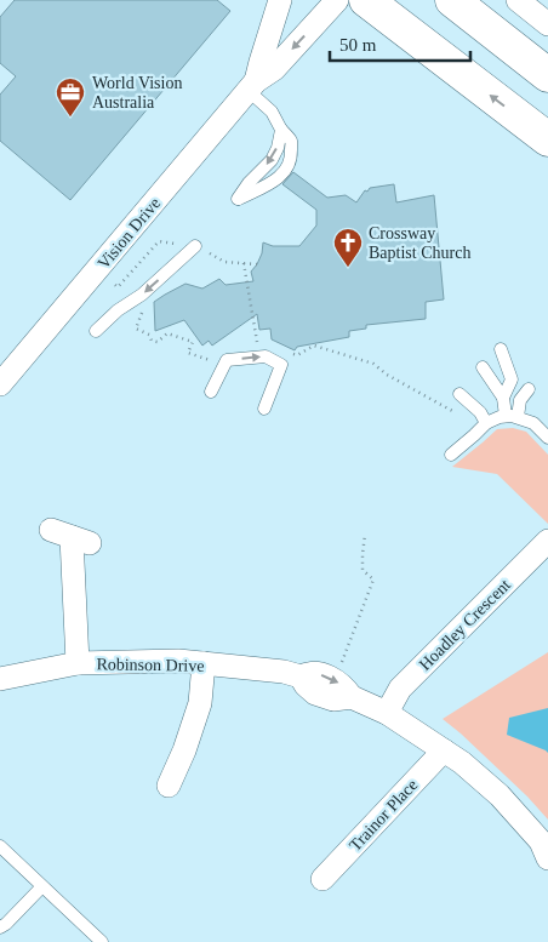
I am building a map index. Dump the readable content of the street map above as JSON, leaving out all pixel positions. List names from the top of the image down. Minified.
{"streets":{"street":["Vision Drive","Hoadley Crescent","Robinson Drive","Trainor Place"]},"crossings":[["Hoadley Crescent","Robinson Drive"],["Robinson Drive","Trainor Place"]],"places":{"office":["World Vision Australia"],"church":["Crossway Baptist Church"]},"scale_bar":"50 m"}
